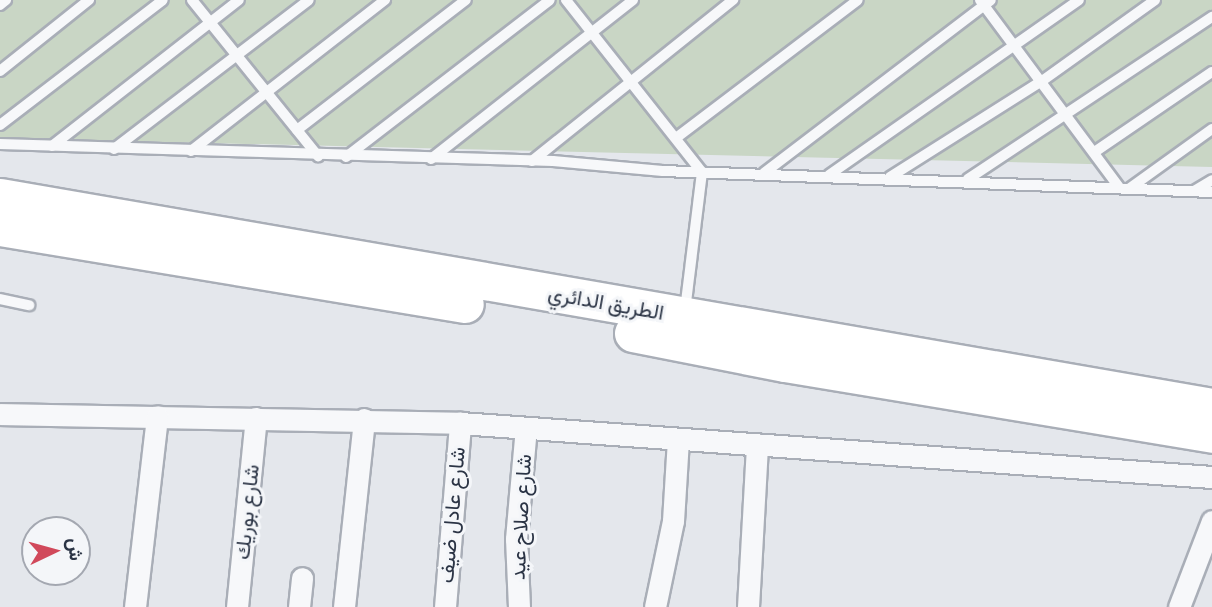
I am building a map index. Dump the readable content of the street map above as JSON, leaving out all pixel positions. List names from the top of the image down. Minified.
{"streets":{"highway":["الطريق الدائري"],"street":["شارع بوريك","شارع عادل ضيف","شارع صلاح عيد"]},"north":"right"}
